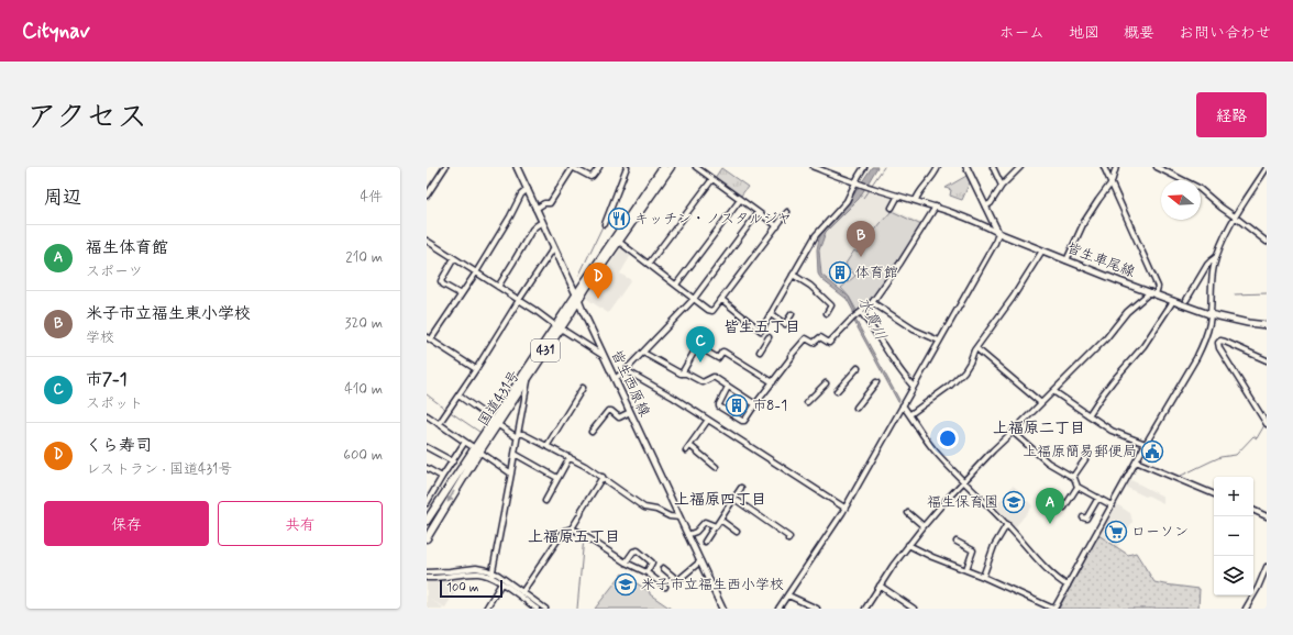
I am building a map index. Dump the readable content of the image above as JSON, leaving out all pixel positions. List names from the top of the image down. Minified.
{"streets":{"highway":["431","国道431号"],"main road":["皆生車尾線","皆生西原線"]},"crossings":[["皆生西原線","国道431号"]],"districts":["皆生五丁目","上福原二丁目","上福原四丁目","上福原五丁目"],"water":["水貫川"],"places":{"restaurant":["キッチン・ノスタルジヤ"],"building":["体育館","市8-1"],"public building":["上福原簡易郵便局"],"school or university":["福生保育園","米子市立福生西小学校"],"supermarket":["ローソン"]},"scale_bar":"100 m","north":"left","page":{"header":"Citynav","nav":["ホーム","地図","概要","お問い合わせ"],"title":"アクセス","buttons":["経路",["保存","共有"]],"heading":["周辺","4件"],"pins":["B","D","C","A"],"list":[{"mark":"A","name":"福生体育館","note":"スポーツ","value":"210 m"},{"mark":"B","name":"米子市立福生東小学校","note":"学校","value":"320 m"},{"mark":"C","name":"市7-1","note":"スポット","value":"410 m"},{"mark":"D","name":"くら寿司","note":"レストラン · 国道431号","value":"600 m"}],"map_buttons":["+","−"],"scale":"100 m"}}
